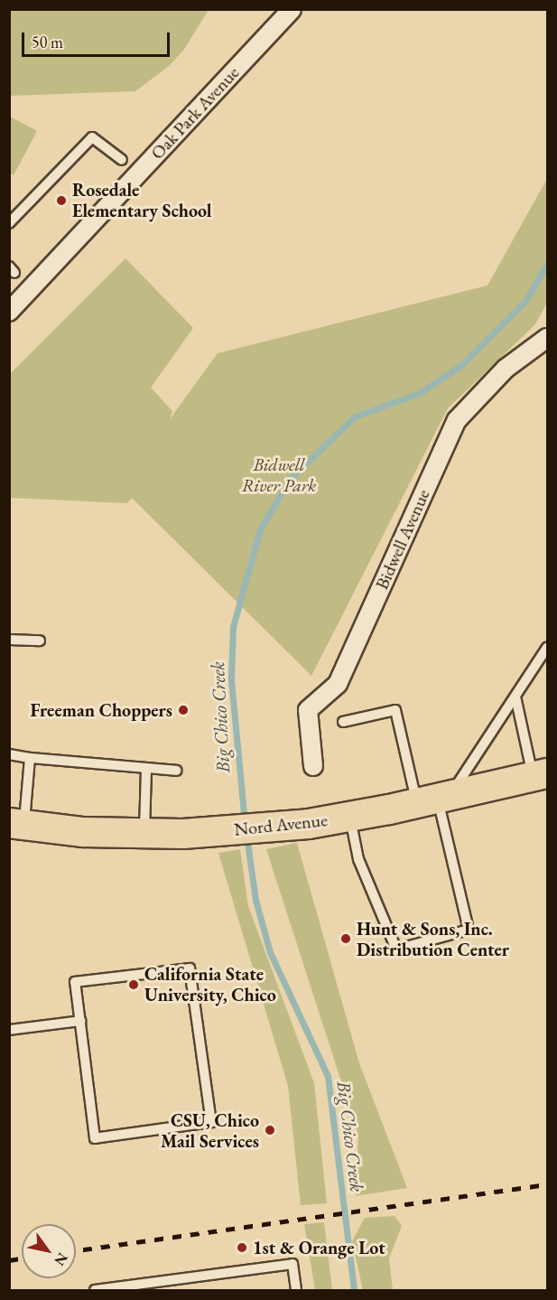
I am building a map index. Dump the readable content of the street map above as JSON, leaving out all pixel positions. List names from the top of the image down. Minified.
{"streets":{"main road":["Nord Avenue"],"street":["Oak Park Avenue","Bidwell Avenue"]},"water":["Big Chico Creek"],"parks":["Bidwell River Park"],"places":["Rosedale Elementary School","Freeman Choppers","Hunt & Sons, Inc. Distribution Center","California State University, Chico","CSU, Chico Mail Services","1st & Orange Lot"],"scale_bar":"50 m","north":"bottom right"}
